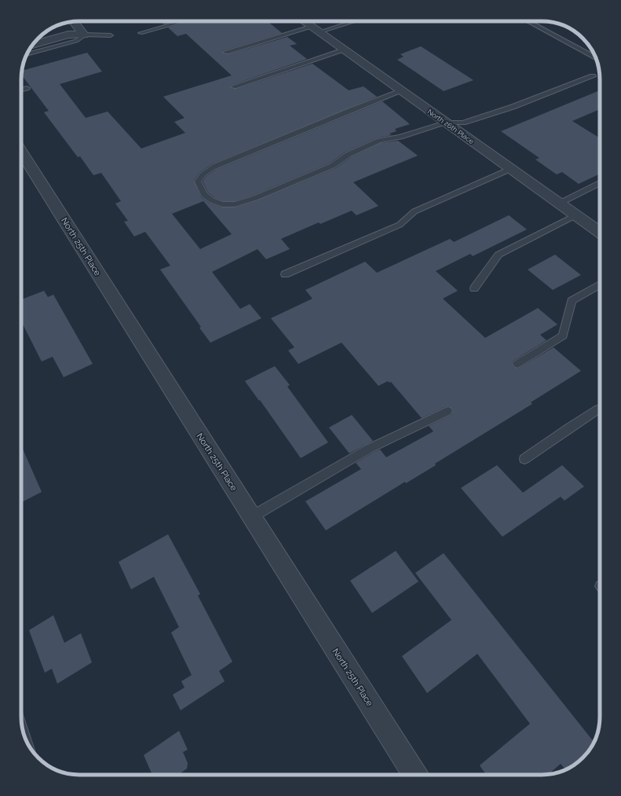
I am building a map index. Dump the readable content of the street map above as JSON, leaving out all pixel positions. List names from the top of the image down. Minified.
{"streets":{"street":["North 26th Place","North 25th Place"]}}
